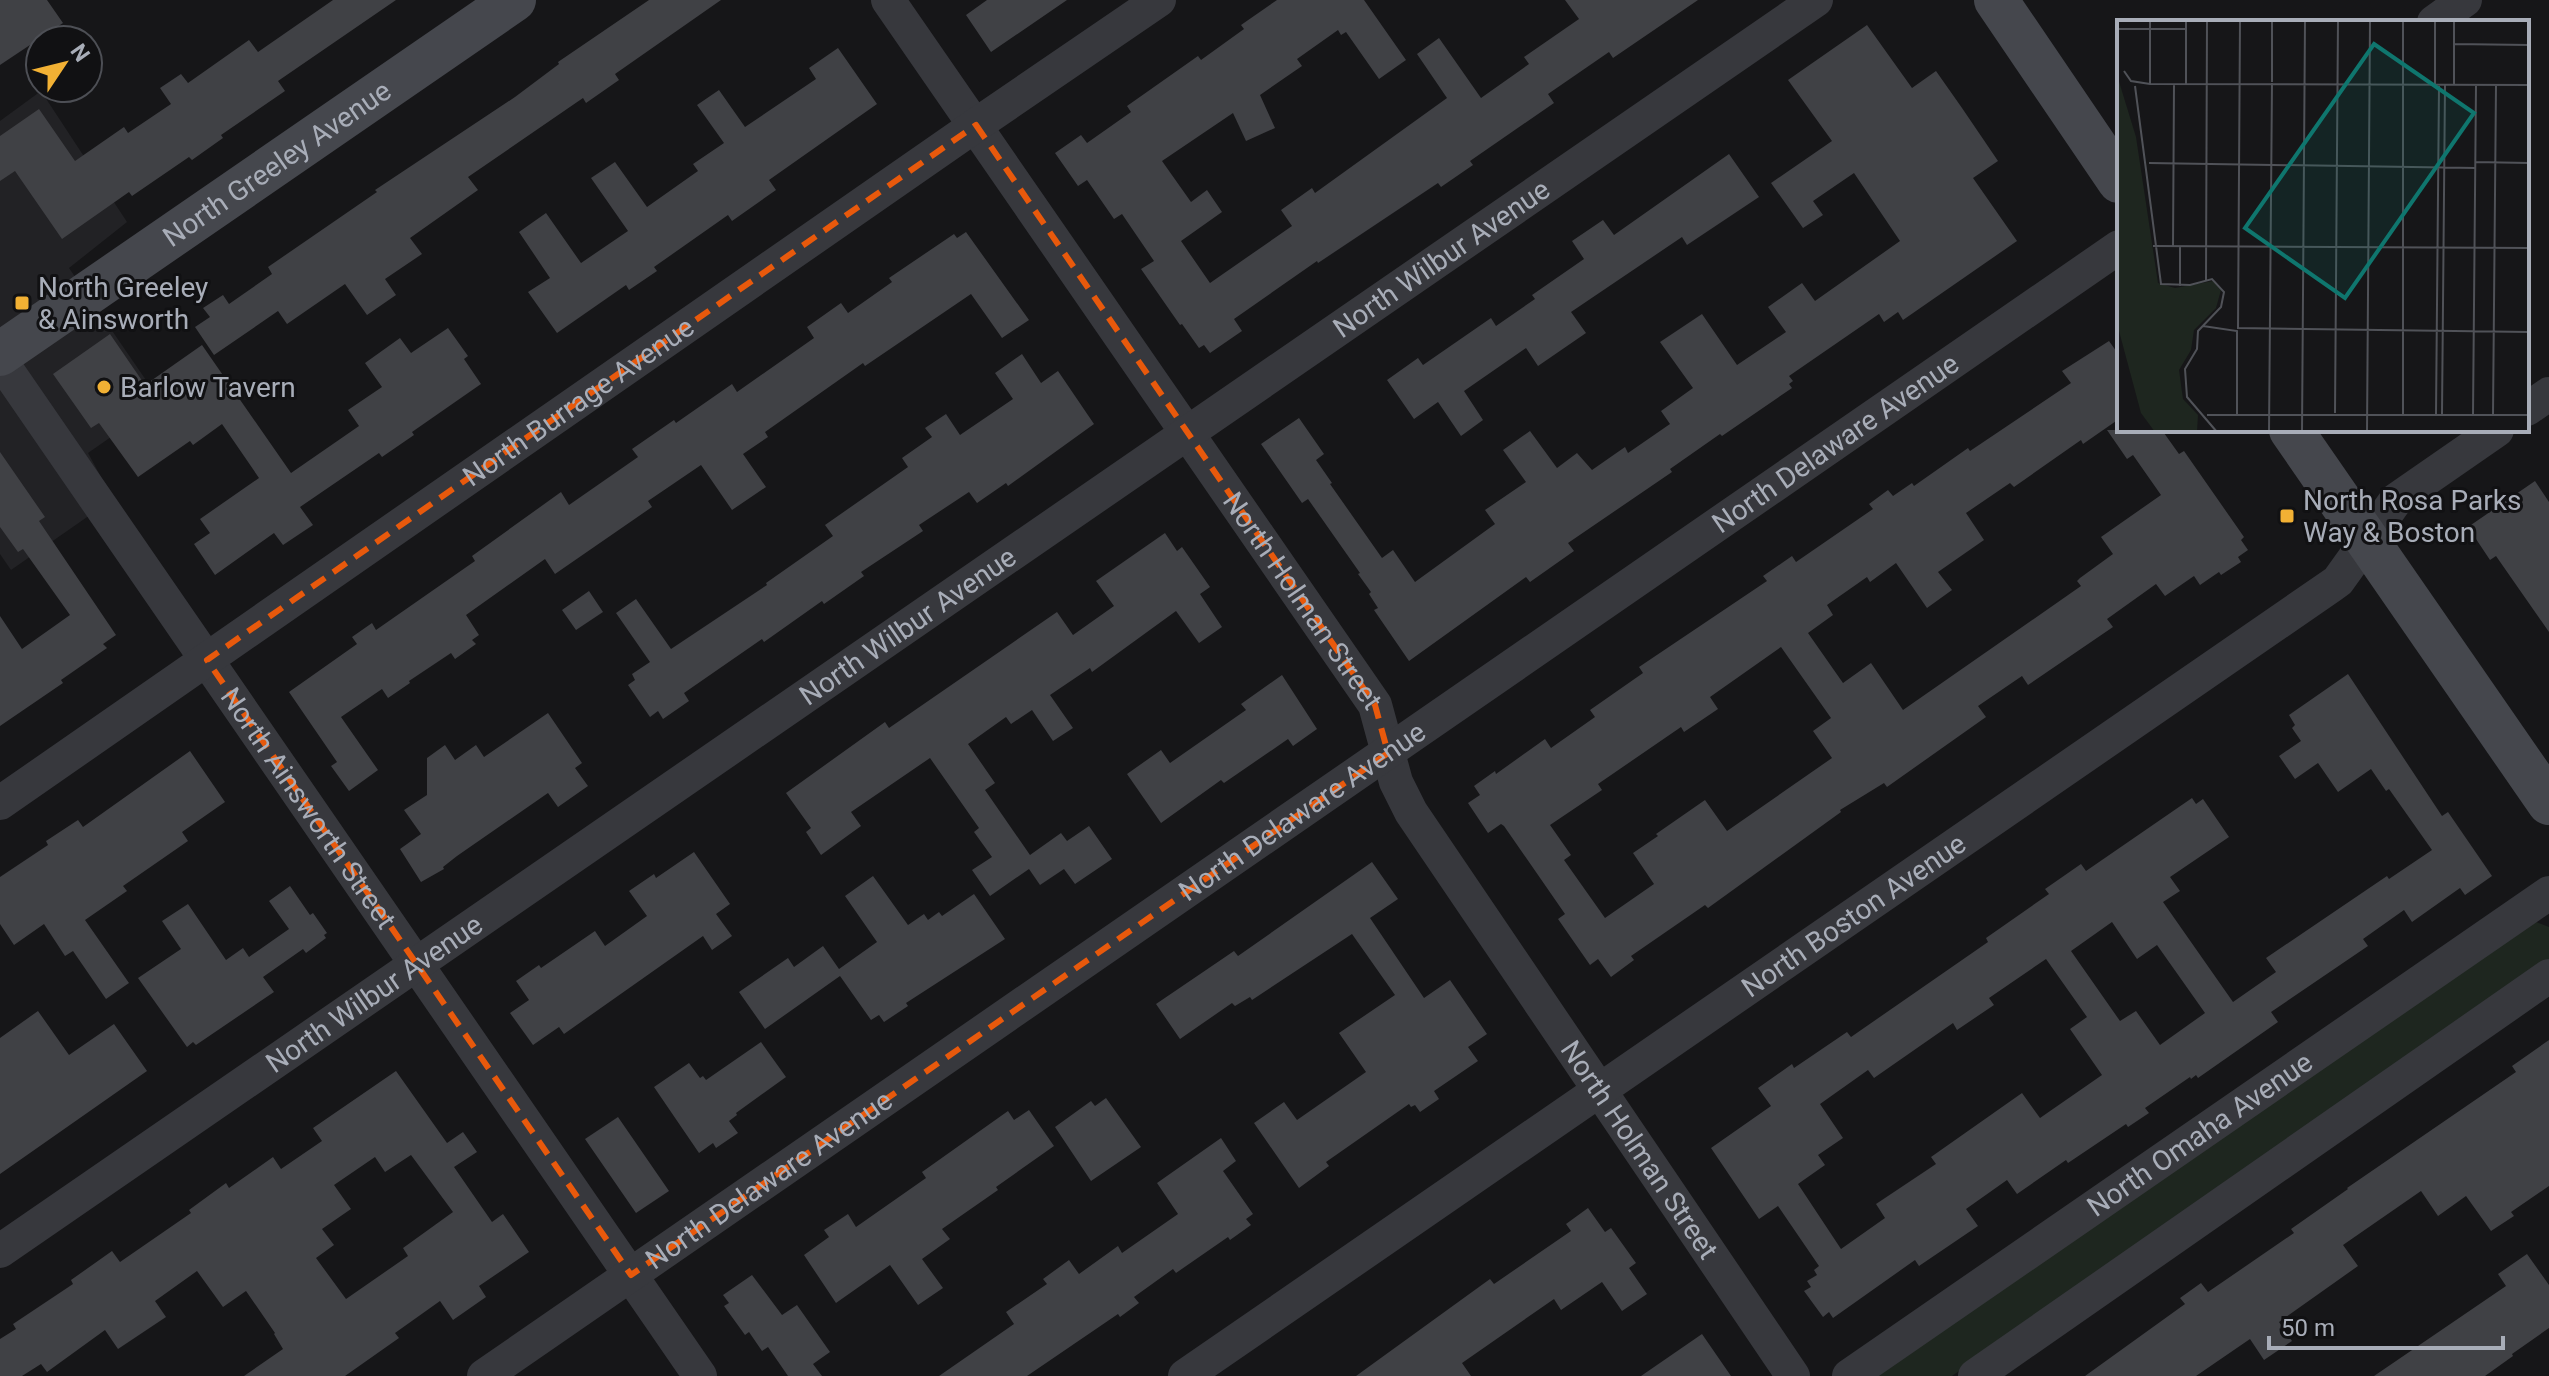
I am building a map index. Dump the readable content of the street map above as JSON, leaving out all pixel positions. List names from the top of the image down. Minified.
{"streets":{"main road":["North Greeley Avenue"],"street":["North Wilbur Avenue","North Burrage Avenue","North Delaware Avenue","North Holman Street","North Ainsworth Street","North Boston Avenue","North Omaha Avenue"]},"crossings":[["North Greeley Avenue","North Ainsworth Street"],["North Wilbur Avenue","North Holman Street"],["North Wilbur Avenue","North Ainsworth Street"],["North Burrage Avenue","North Holman Street"],["North Burrage Avenue","North Ainsworth Street"],["North Delaware Avenue","North Holman Street"],["North Delaware Avenue","North Ainsworth Street"],["North Holman Street","North Boston Avenue"]],"places":{"transit":["North Greeley & Ainsworth","North Rosa Parks Way & Boston"],"other":["Barlow Tavern"]},"scale_bar":"50 m","north":"top right"}
